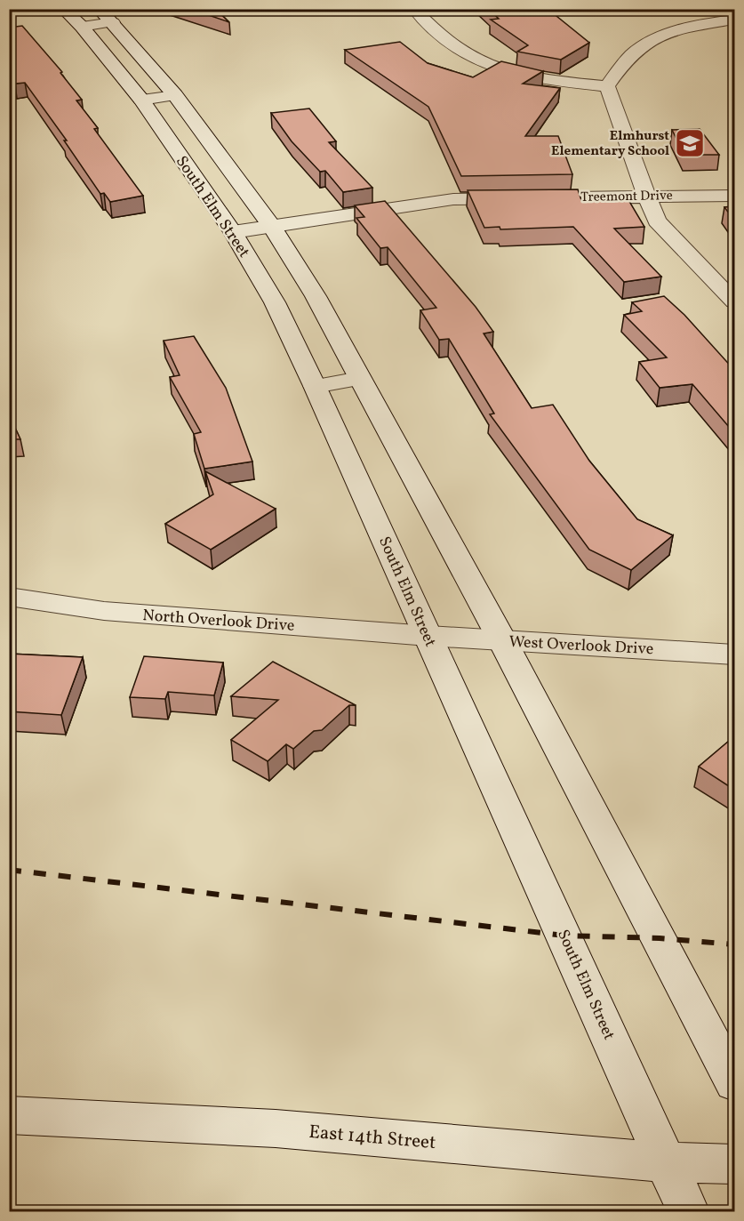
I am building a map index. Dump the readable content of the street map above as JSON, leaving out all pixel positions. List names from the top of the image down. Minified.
{"streets":{"street":["Treemont Drive","South Elm Street","North Overlook Drive","West Overlook Drive","East 14th Street"]},"crossings":[["Treemont Drive","South Elm Street"],["South Elm Street","North Overlook Drive"],["South Elm Street","West Overlook Drive"],["South Elm Street","East 14th Street"],["North Overlook Drive","West Overlook Drive"]],"places":{"school or university":["Elmhurst Elementary School"]}}
